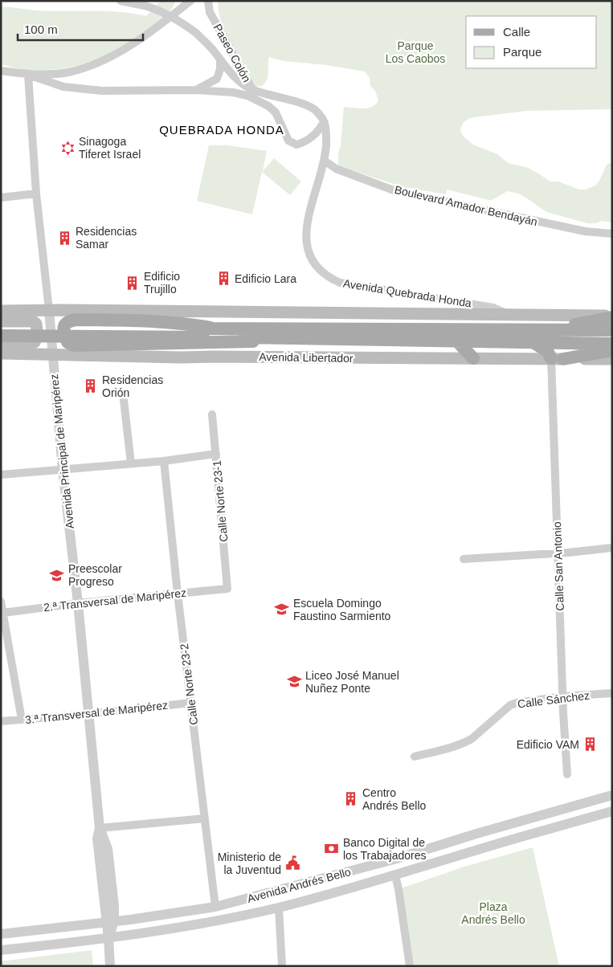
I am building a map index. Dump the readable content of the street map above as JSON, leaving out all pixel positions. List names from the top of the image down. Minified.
{"streets":{"main road":["Avenida Libertador"],"street":["Paseo Colón","Boulevard Amador Bendayán","Avenida Quebrada Honda","Avenida Principal de Maripérez","Calle Norte 23-1","Calle San Antonio","2.ª Transversal de Maripérez","Calle Norte 23-2","Calle Sánchez","3.ª Transversal de Maripérez","Avenida Andrés Bello"]},"crossings":[["Boulevard Amador Bendayán","Avenida Quebrada Honda"],["Avenida Libertador","Avenida Principal de Maripérez"],["Avenida Libertador","Calle San Antonio"],["Avenida Principal de Maripérez","2.ª Transversal de Maripérez"],["Avenida Principal de Maripérez","3.ª Transversal de Maripérez"],["Avenida Principal de Maripérez","Avenida Andrés Bello"],["Calle Norte 23-1","2.ª Transversal de Maripérez"],["Calle San Antonio","Calle Sánchez"],["2.ª Transversal de Maripérez","Calle Norte 23-2"],["Calle Norte 23-2","3.ª Transversal de Maripérez"],["Calle Norte 23-2","Avenida Andrés Bello"]],"districts":["QUEBRADA HONDA"],"parks":["Parque Los Caobos","Plaza Andrés Bello"],"places":{"synagogue":["Sinagoga Tiferet Israel"],"building":["Residencias Samar","Edificio Lara","Edificio Trujillo","Residencias Orión","Edificio VAM","Centro Andrés Bello"],"school or university":["Preescolar Progreso","Escuela Domingo Faustino Sarmiento","Liceo José Manuel Nuñez Ponte"],"bank":["Banco Digital de los Trabajadores"],"public building":["Ministerio de la Juventud"]},"legend":["Calle","Parque"],"scale_bar":"100 m"}
